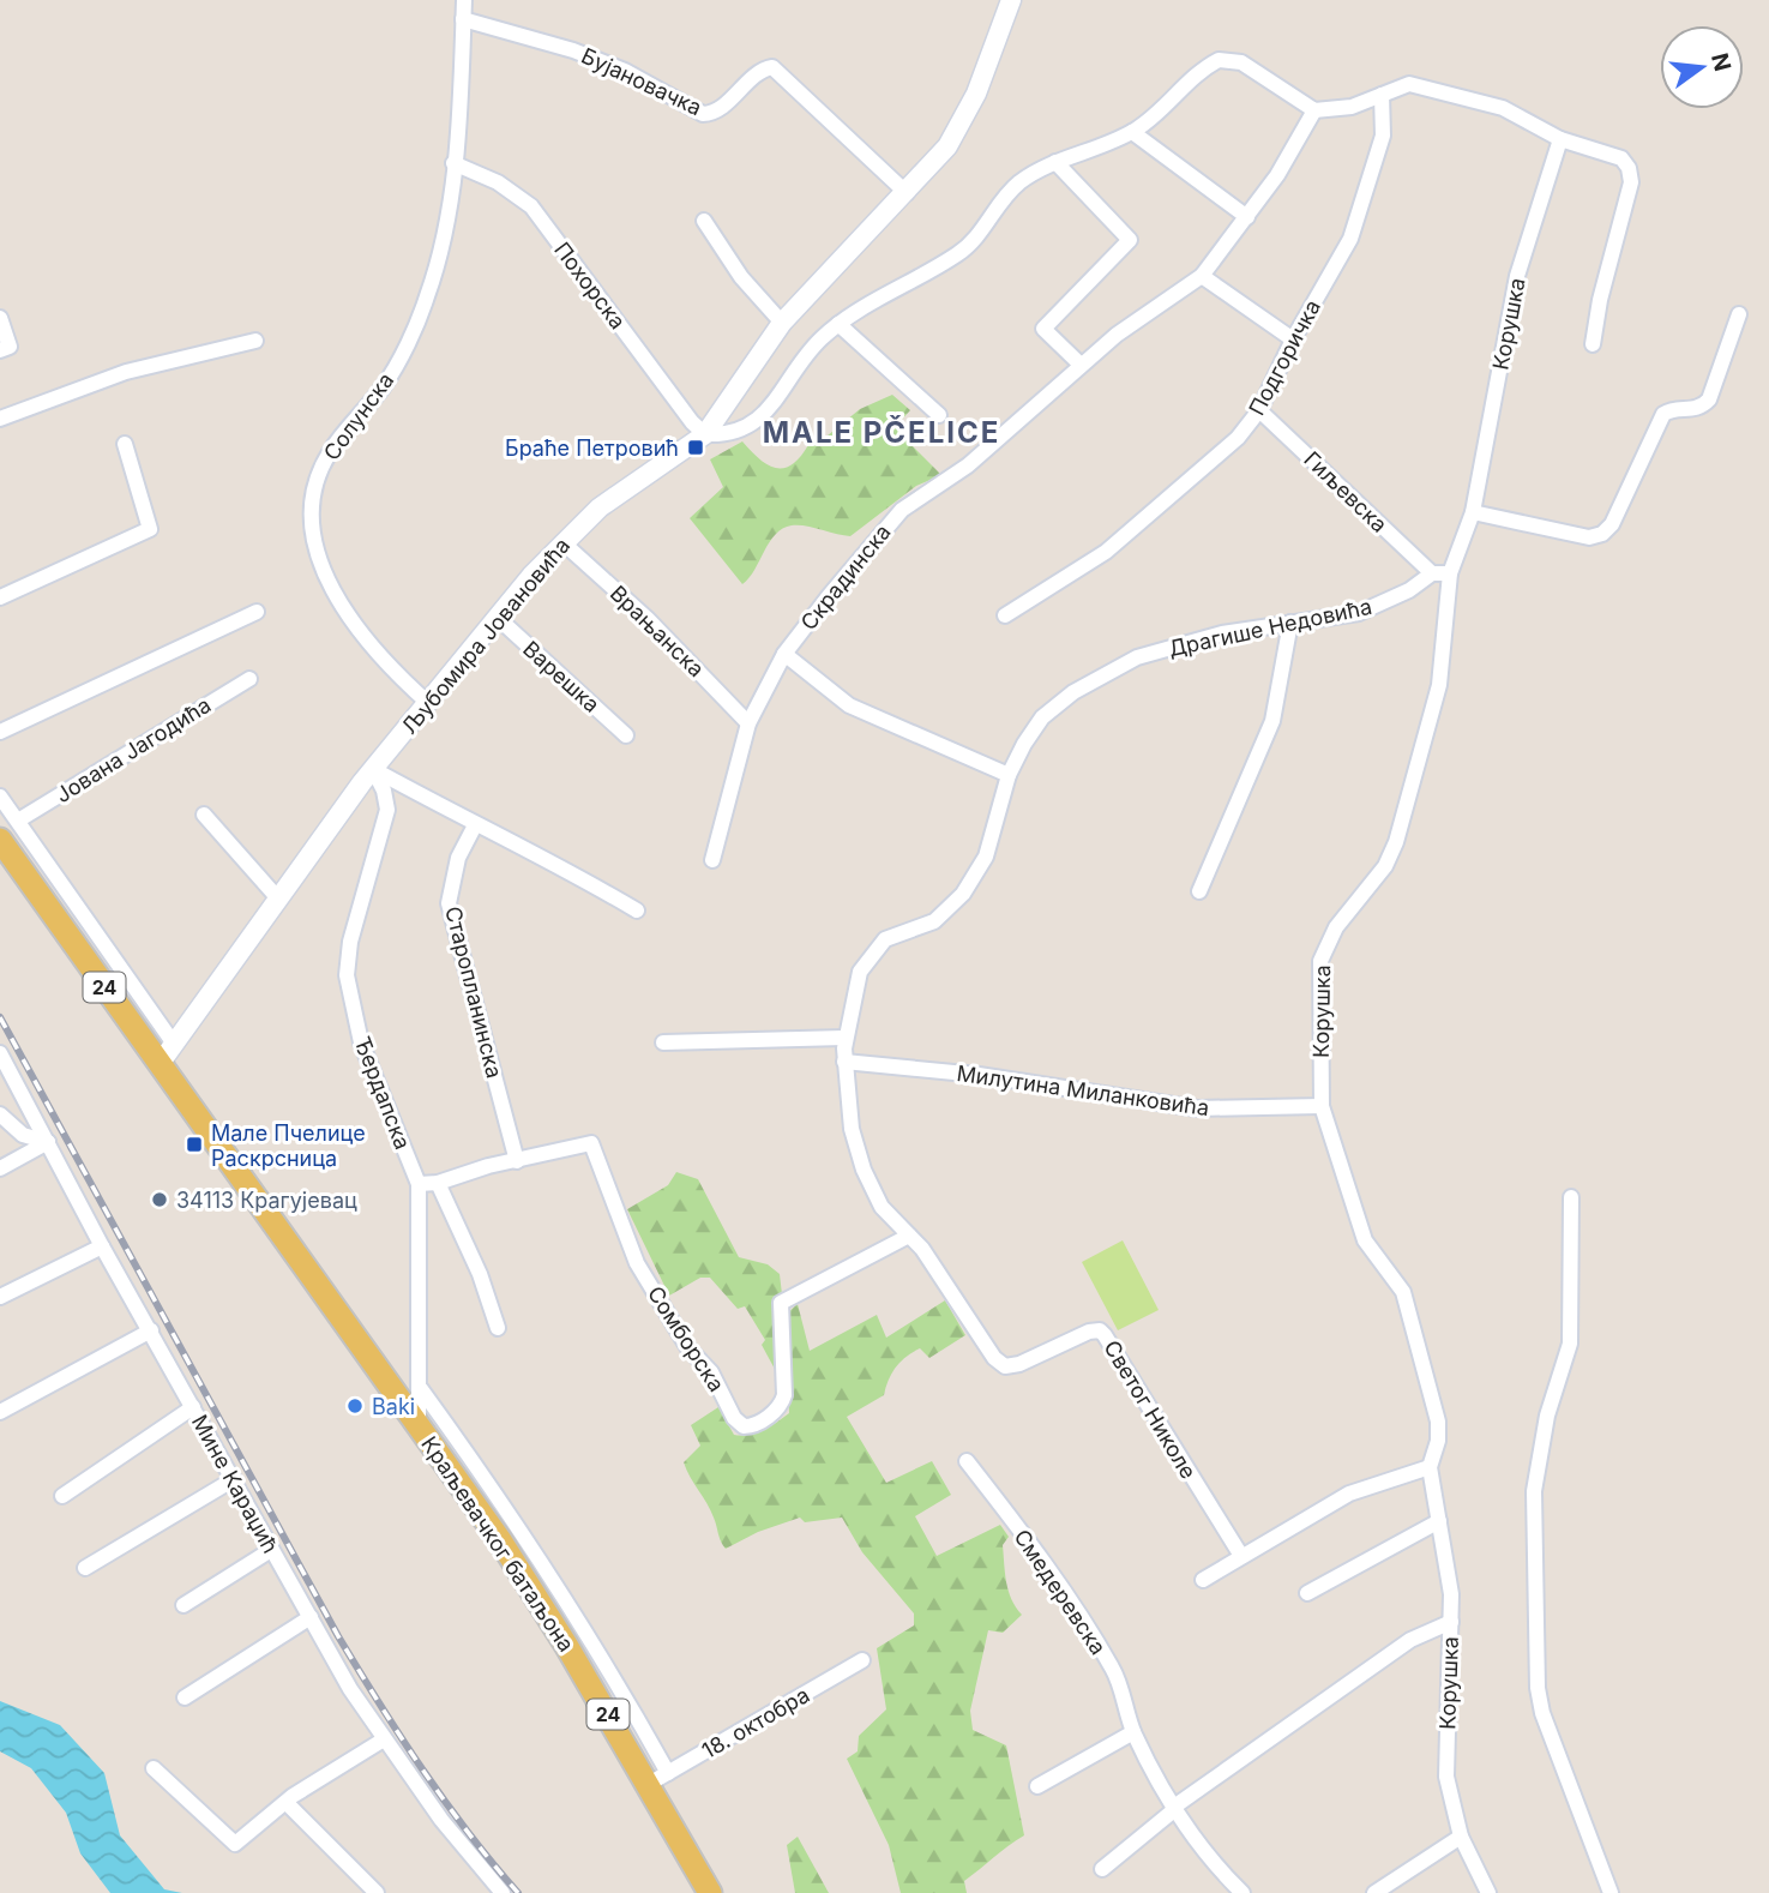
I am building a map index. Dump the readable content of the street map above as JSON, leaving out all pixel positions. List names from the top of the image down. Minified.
{"streets":{"main road":["24","Краљевачког батаљона"],"street":["Бујановачка","Похорска","Корушка","Подгоричка","Солунска","Гиљевска","Скрадинска","Драгише Недовића","Врањанска","Љубомира Јовановића","Варешка","Јована Јагодића","Старопланинска","Милутина Миланковића","Ђердапска","Сомборска","Светог Николе","Мине Караџић","Смедеревска","18. октобра"]},"crossings":[["Бујановачка","Солунска"],["Бујановачка","Љубомира Јовановића"],["Похорска","Солунска"],["Похорска","Љубомира Јовановића"],["Корушка","Милутина Миланковића"],["Подгоричка","Гиљевска"],["Солунска","Љубомира Јовановића"],["Гиљевска","Драгише Недовића"],["Скрадинска","Врањанска"],["Драгише Недовића","Светог Николе"],["Врањанска","Љубомира Јовановића"],["Љубомира Јовановића","Варешка"],["Љубомира Јовановића","Ђердапска"],["Љубомира Јовановића","Краљевачког батаљона"],["Старопланинска","Сомборска"],["Милутина Миланковића","Светог Николе"],["Ђердапска","Сомборска"],["Ђердапска","Краљевачког батаљона"],["Сомборска","Светог Николе"],["Краљевачког батаљона","18. октобра"]],"districts":["MALE PČELICE"],"places":{"transit":["Браће Петровић","Мале Пчелице Раскрсница"],"other":["34113 Крагујевац","Baki"]},"north":"right"}
